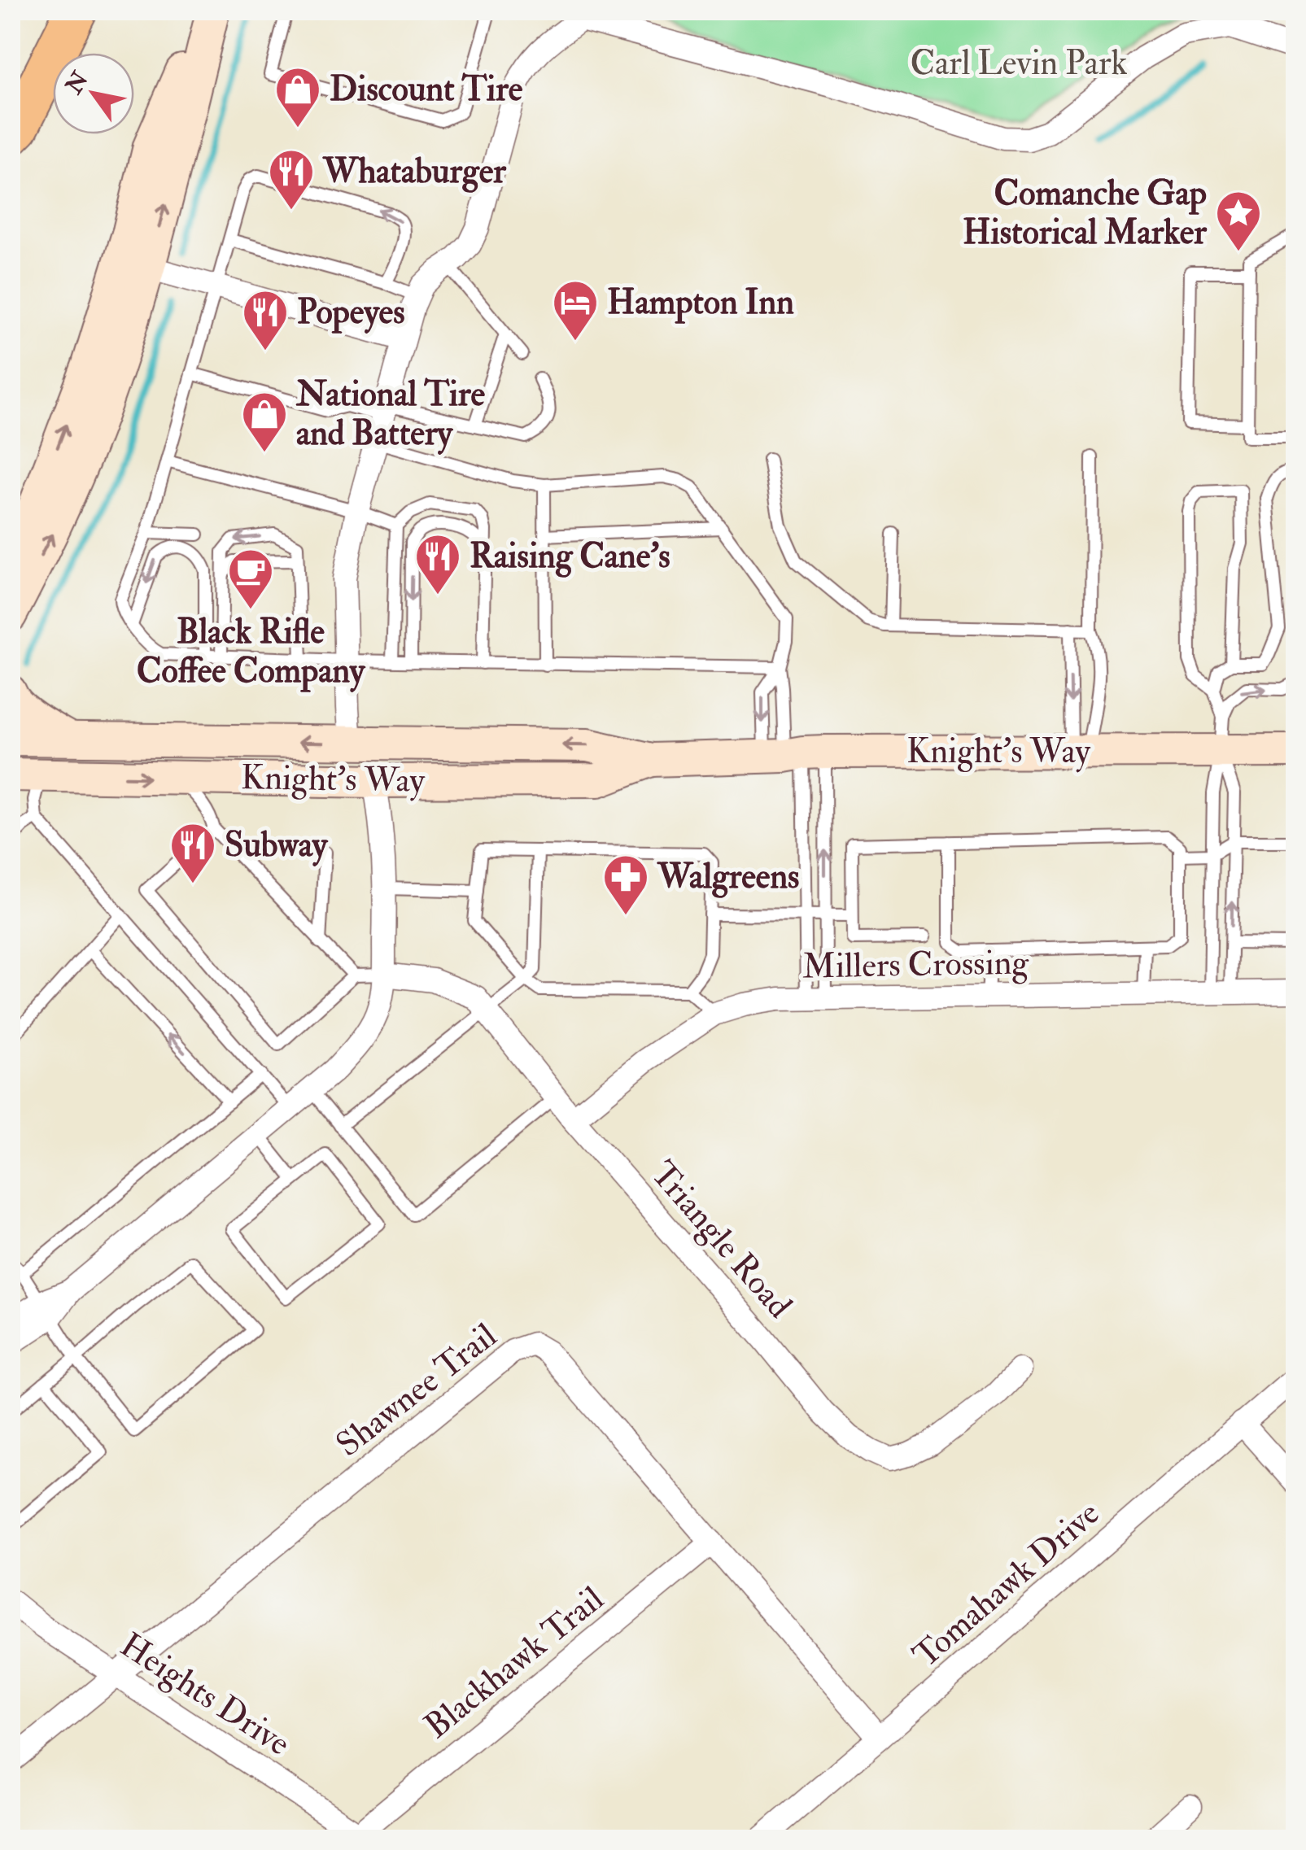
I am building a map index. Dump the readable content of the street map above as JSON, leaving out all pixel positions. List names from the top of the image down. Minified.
{"streets":{"main road":["Knight's Way"],"street":["Millers Crossing","Triangle Road","Shawnee Trail","Tomahawk Drive","Blackhawk Trail","Heights Drive"]},"crossings":[["Millers Crossing","Triangle Road"],["Shawnee Trail","Tomahawk Drive"],["Shawnee Trail","Blackhawk Trail"],["Shawnee Trail","Heights Drive"],["Blackhawk Trail","Heights Drive"]],"parks":["Carl Levin Park"],"places":{"shop":["Discount Tire","National Tire and Battery"],"restaurant":["Whataburger","Popeyes","Raising Cane's","Subway"],"place":["Comanche Gap Historical Marker"],"hotel":["Hampton Inn"],"cafe":["Black Rifle Coffee Company"],"pharmacy":["Walgreens"]},"north":"top left"}
